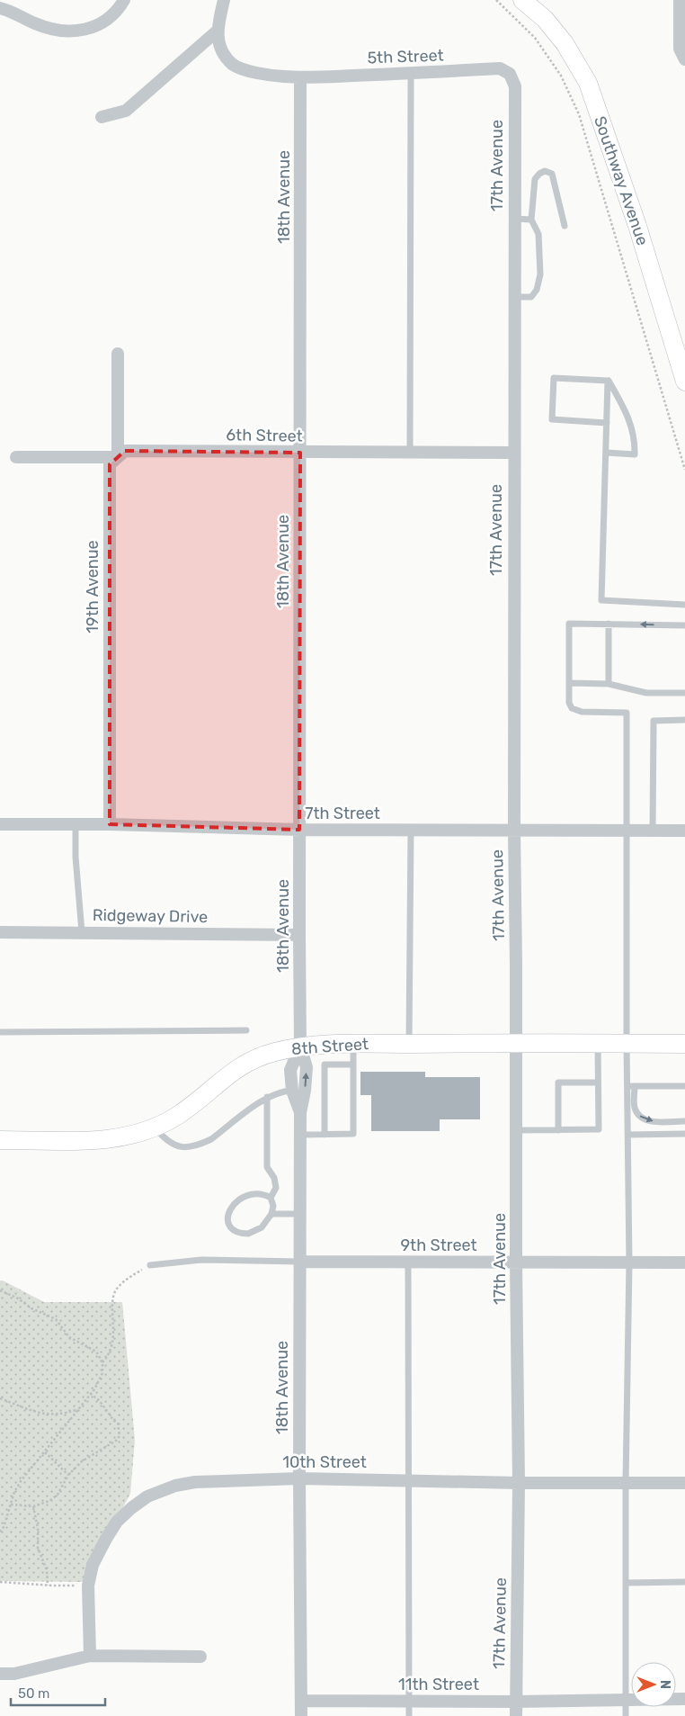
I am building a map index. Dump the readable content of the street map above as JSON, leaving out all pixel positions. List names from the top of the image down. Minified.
{"streets":{"main road":["Southway Avenue","8th Street"],"street":["5th Street","17th Avenue","18th Avenue","6th Street","19th Avenue","7th Street","Ridgeway Drive","9th Street","10th Street","11th Street"]},"crossings":[["5th Street","17th Avenue"],["5th Street","18th Avenue"],["17th Avenue","6th Street"],["17th Avenue","7th Street"],["17th Avenue","8th Street"],["17th Avenue","9th Street"],["17th Avenue","10th Street"],["17th Avenue","11th Street"],["18th Avenue","6th Street"],["18th Avenue","7th Street"],["18th Avenue","Ridgeway Drive"],["18th Avenue","8th Street"],["18th Avenue","9th Street"],["18th Avenue","10th Street"],["18th Avenue","11th Street"],["6th Street","19th Avenue"],["19th Avenue","7th Street"]],"scale_bar":"50 m","north":"right"}
